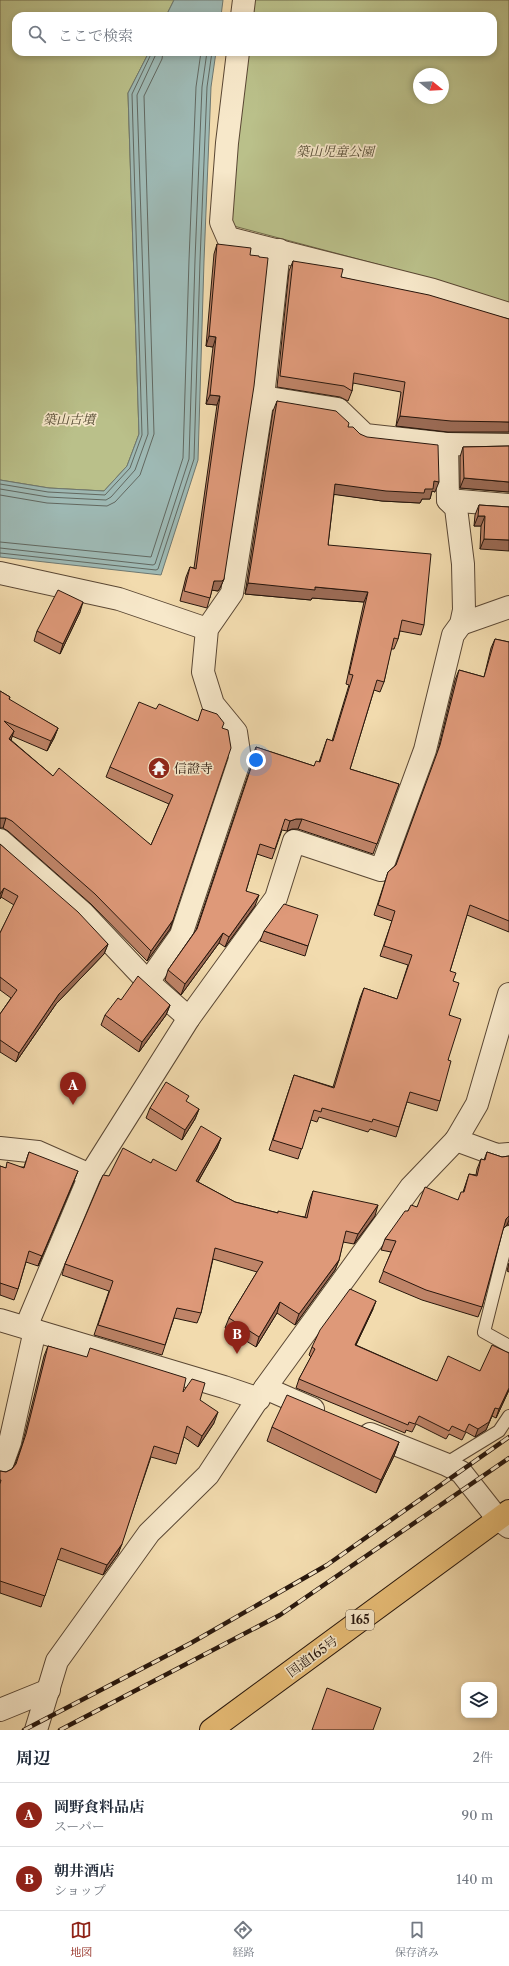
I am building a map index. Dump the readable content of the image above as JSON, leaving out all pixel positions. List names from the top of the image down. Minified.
{"streets":{"highway":["165","国道165号"]},"parks":["築山児童公園","築山古墳"],"places":{"temple":["信證寺"]},"north":"right","page":{"search":"ここで検索","pins":["A","B"],"heading":["周辺","2件"],"list":[{"mark":"A","name":"岡野食料品店","note":"スーパー","value":"90 m"},{"mark":"B","name":"朝井酒店","note":"ショップ","value":"140 m"}],"nav":["地図","経路","保存済み"]}}
